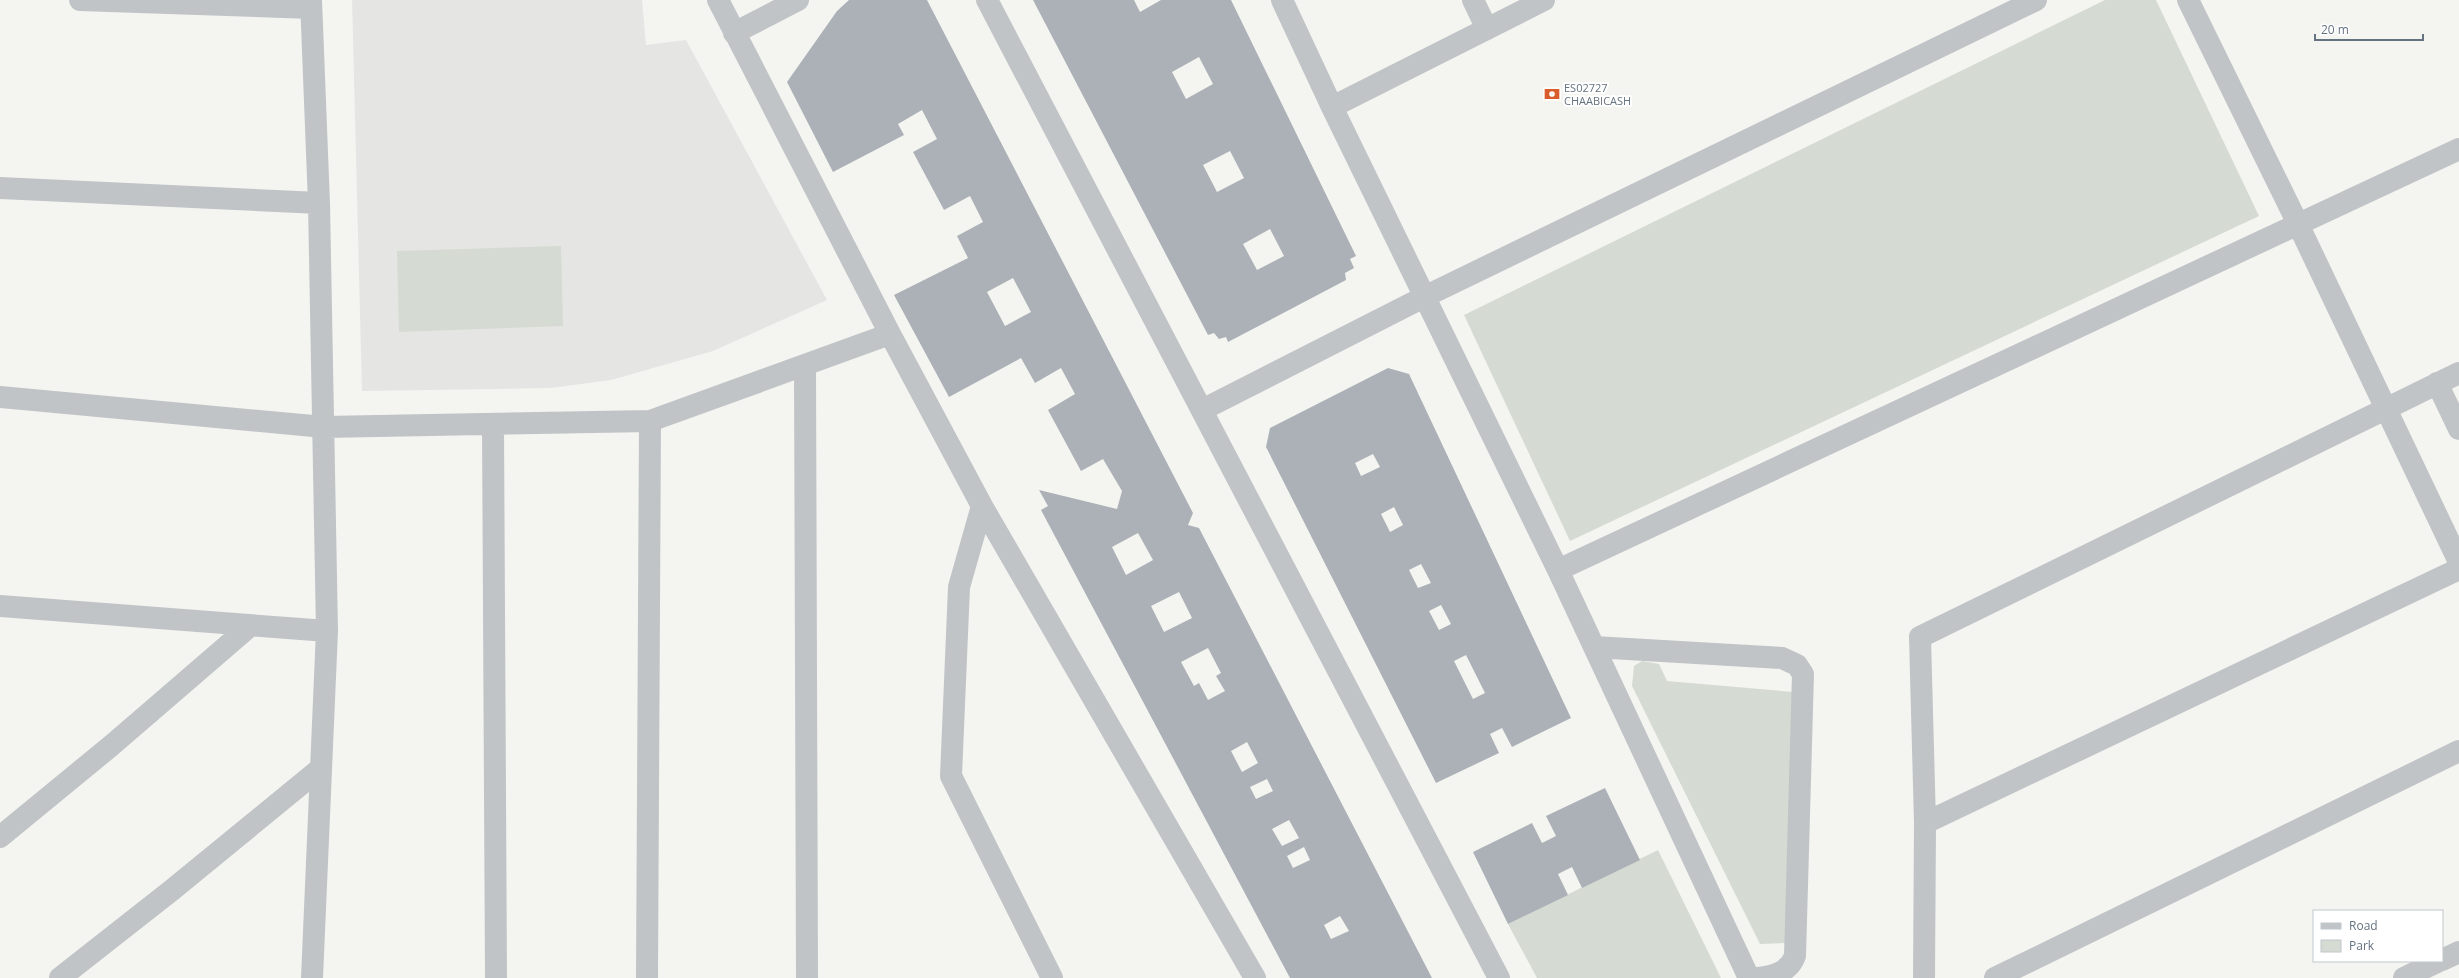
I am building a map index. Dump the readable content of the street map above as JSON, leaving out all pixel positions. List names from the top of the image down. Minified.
{"places":{"bank":["ES02727 CHAABICASH"]},"legend":["Road","Park"],"scale_bar":"20 m"}
